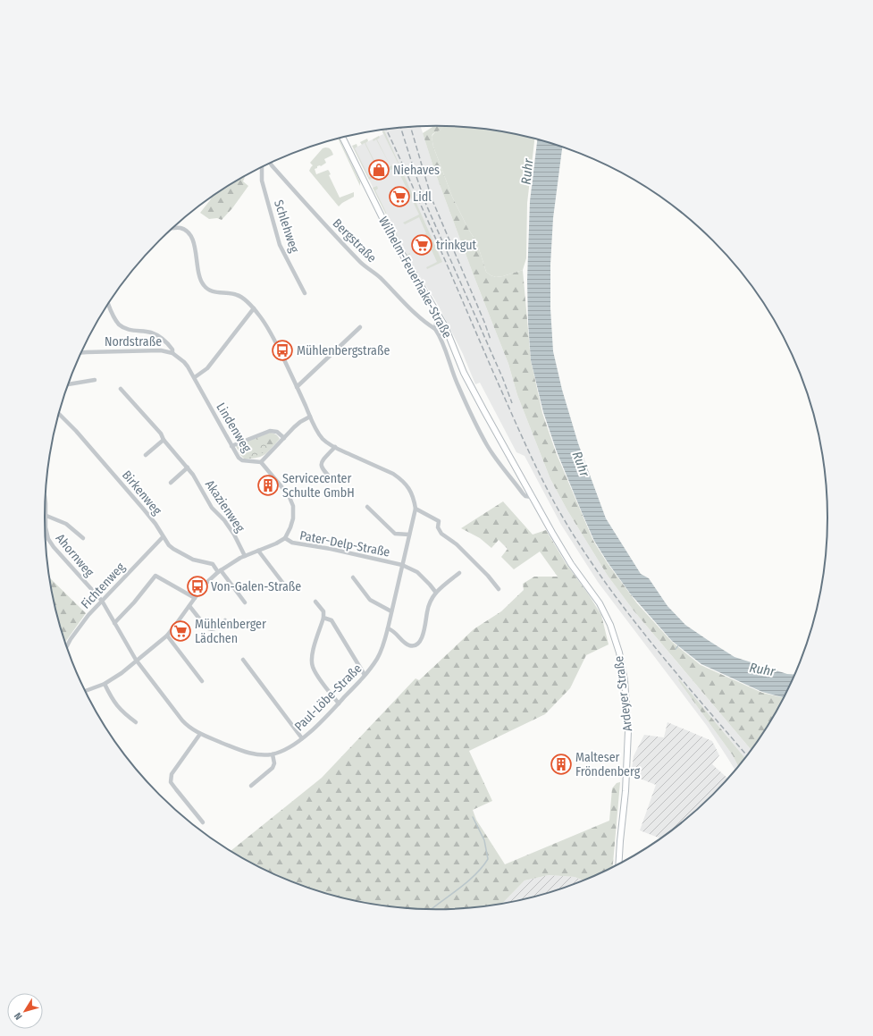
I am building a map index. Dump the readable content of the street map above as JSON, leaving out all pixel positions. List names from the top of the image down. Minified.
{"streets":{"main road":["Wilhelm-Feuerhake-Straße","Ardeyer Straße"],"street":["Schlehweg","Bergstraße","Nordstraße","Lindenweg","Birkenweg","Akazienweg","Pater-Delp-Straße","Ahornweg","Fichtenweg","Paul-Löbe-Straße"]},"crossings":[["Bergstraße","Wilhelm-Feuerhake-Straße"],["Bergstraße","Ardeyer Straße"],["Wilhelm-Feuerhake-Straße","Ardeyer Straße"],["Nordstraße","Lindenweg"],["Lindenweg","Pater-Delp-Straße"],["Birkenweg","Fichtenweg"],["Pater-Delp-Straße","Paul-Löbe-Straße"],["Ahornweg","Fichtenweg"],["Ahornweg","Paul-Löbe-Straße"],["Fichtenweg","Paul-Löbe-Straße"]],"water":["Ruhr"],"places":{"shop":["Niehaves"],"supermarket":["Lidl","trinkgut","Mühlenberger Lädchen"],"bus stop":["Mühlenbergstraße","Von-Galen-Straße"],"building":["Servicecenter Schulte GmbH","Malteser Fröndenberg"]},"north":"bottom left"}
